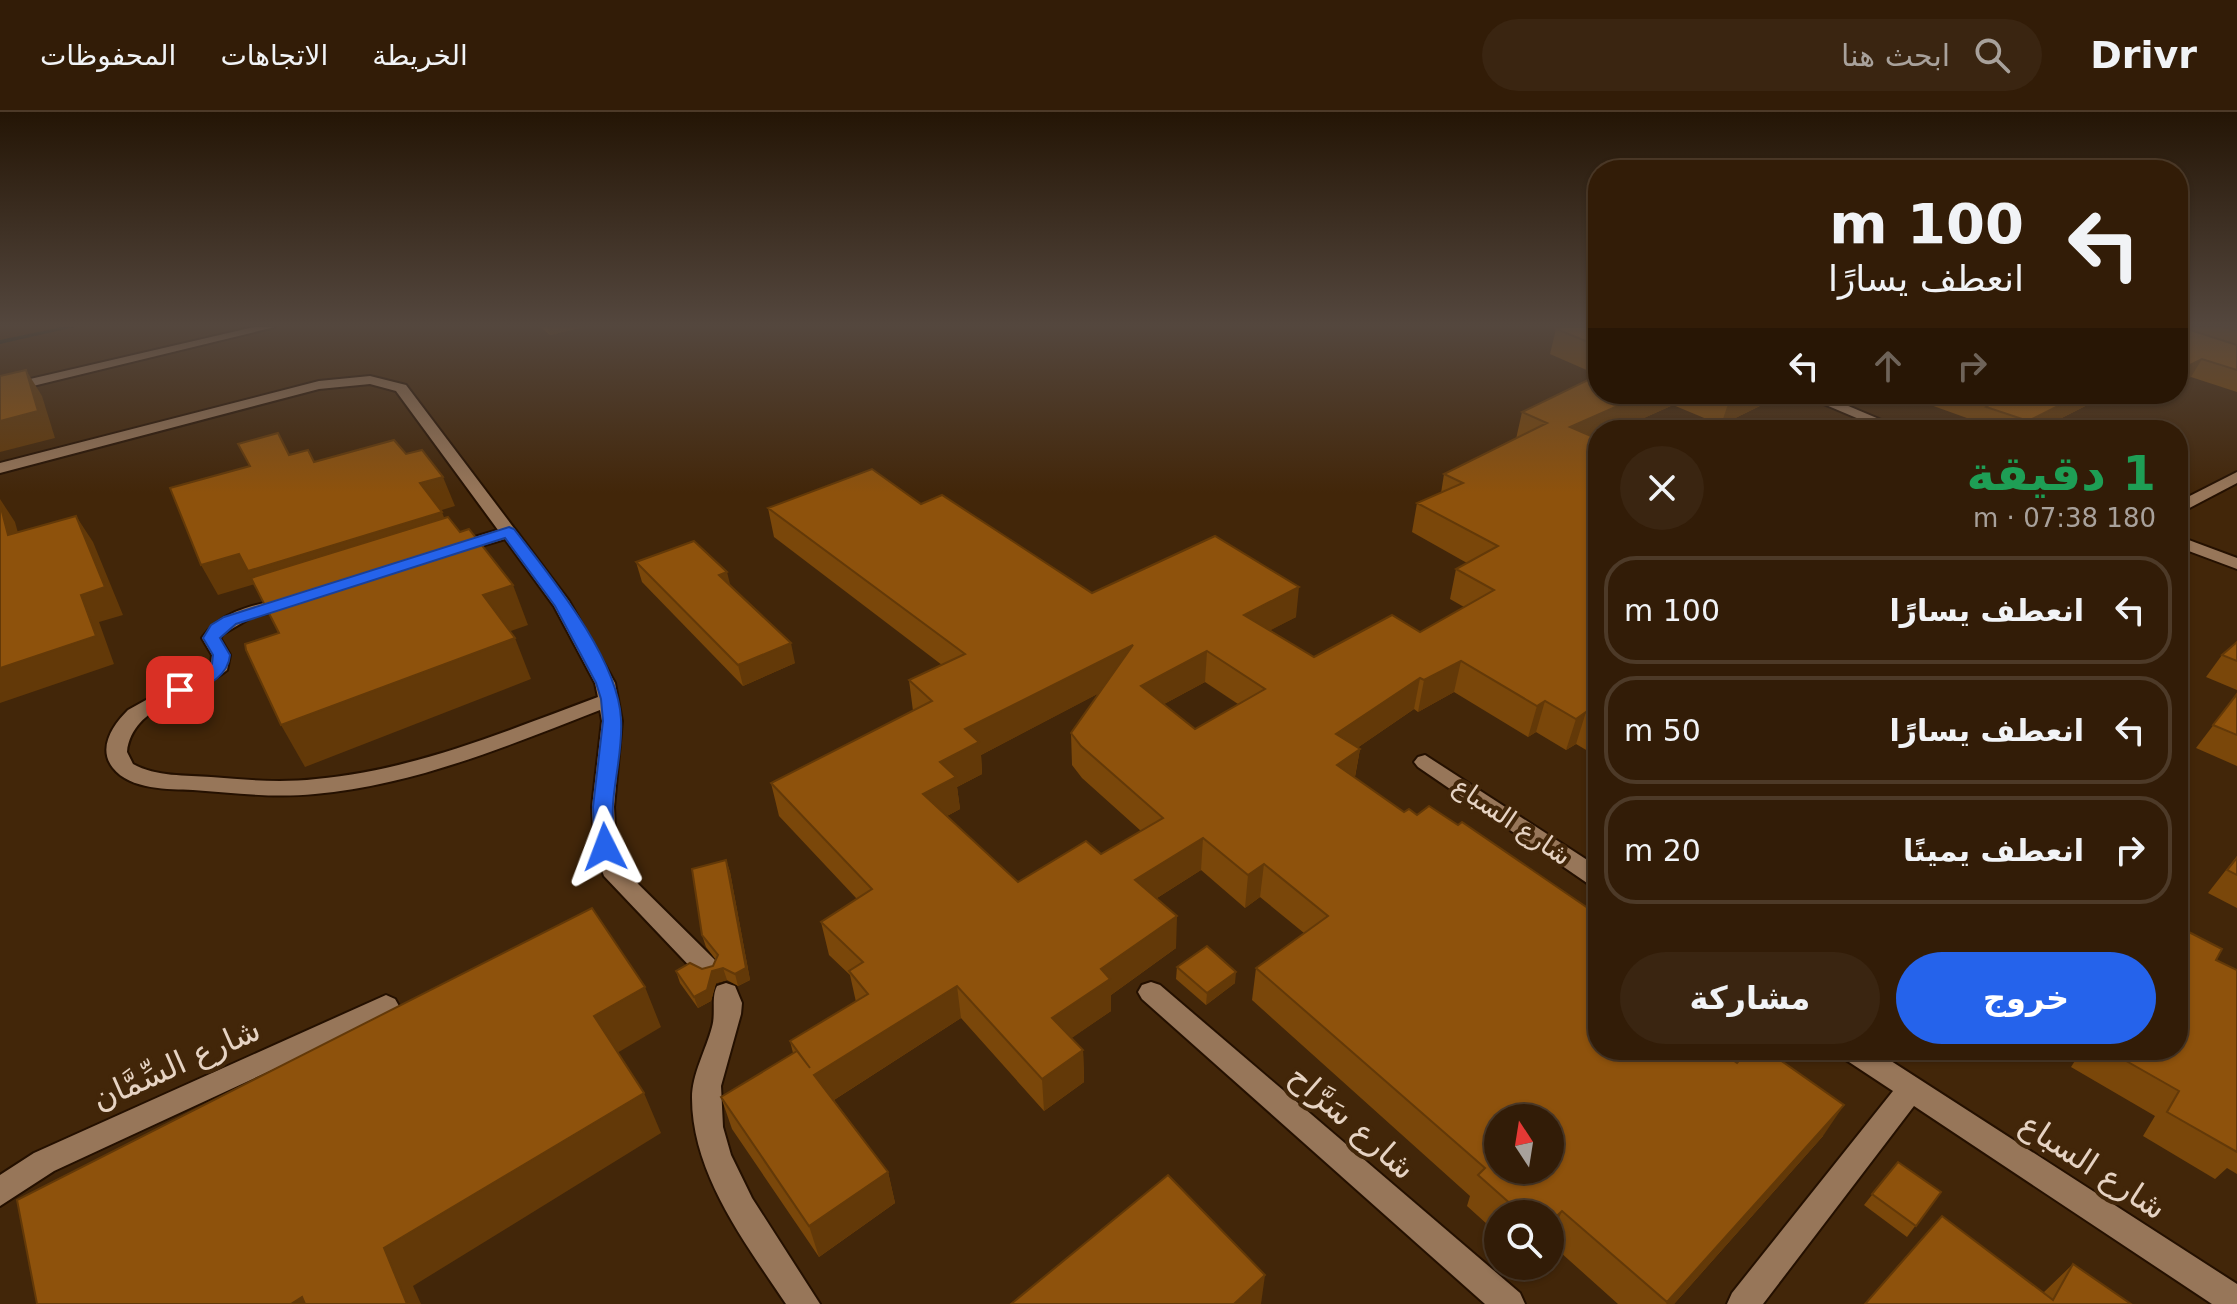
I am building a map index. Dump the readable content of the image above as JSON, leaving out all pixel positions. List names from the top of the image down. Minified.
{"streets":{"street":["شارع السباع","شارع السِّمَّان","شارع سَرَّاح"]},"north":"top","page":{"header":"Drivr","search":"ابحث هنا","nav":["الخريطة","الاتجاهات","المحفوظات"],"turn":["100 m","انعطف يسارًا"],"heading":["1 دقيقة","180 m · 07:38"],"list":[{"name":"انعطف يسارًا","value":"100 m"},{"name":"انعطف يسارًا","value":"50 m"},{"name":"انعطف يمينًا","value":"20 m"}],"buttons":["خروج","مشاركة"]}}
